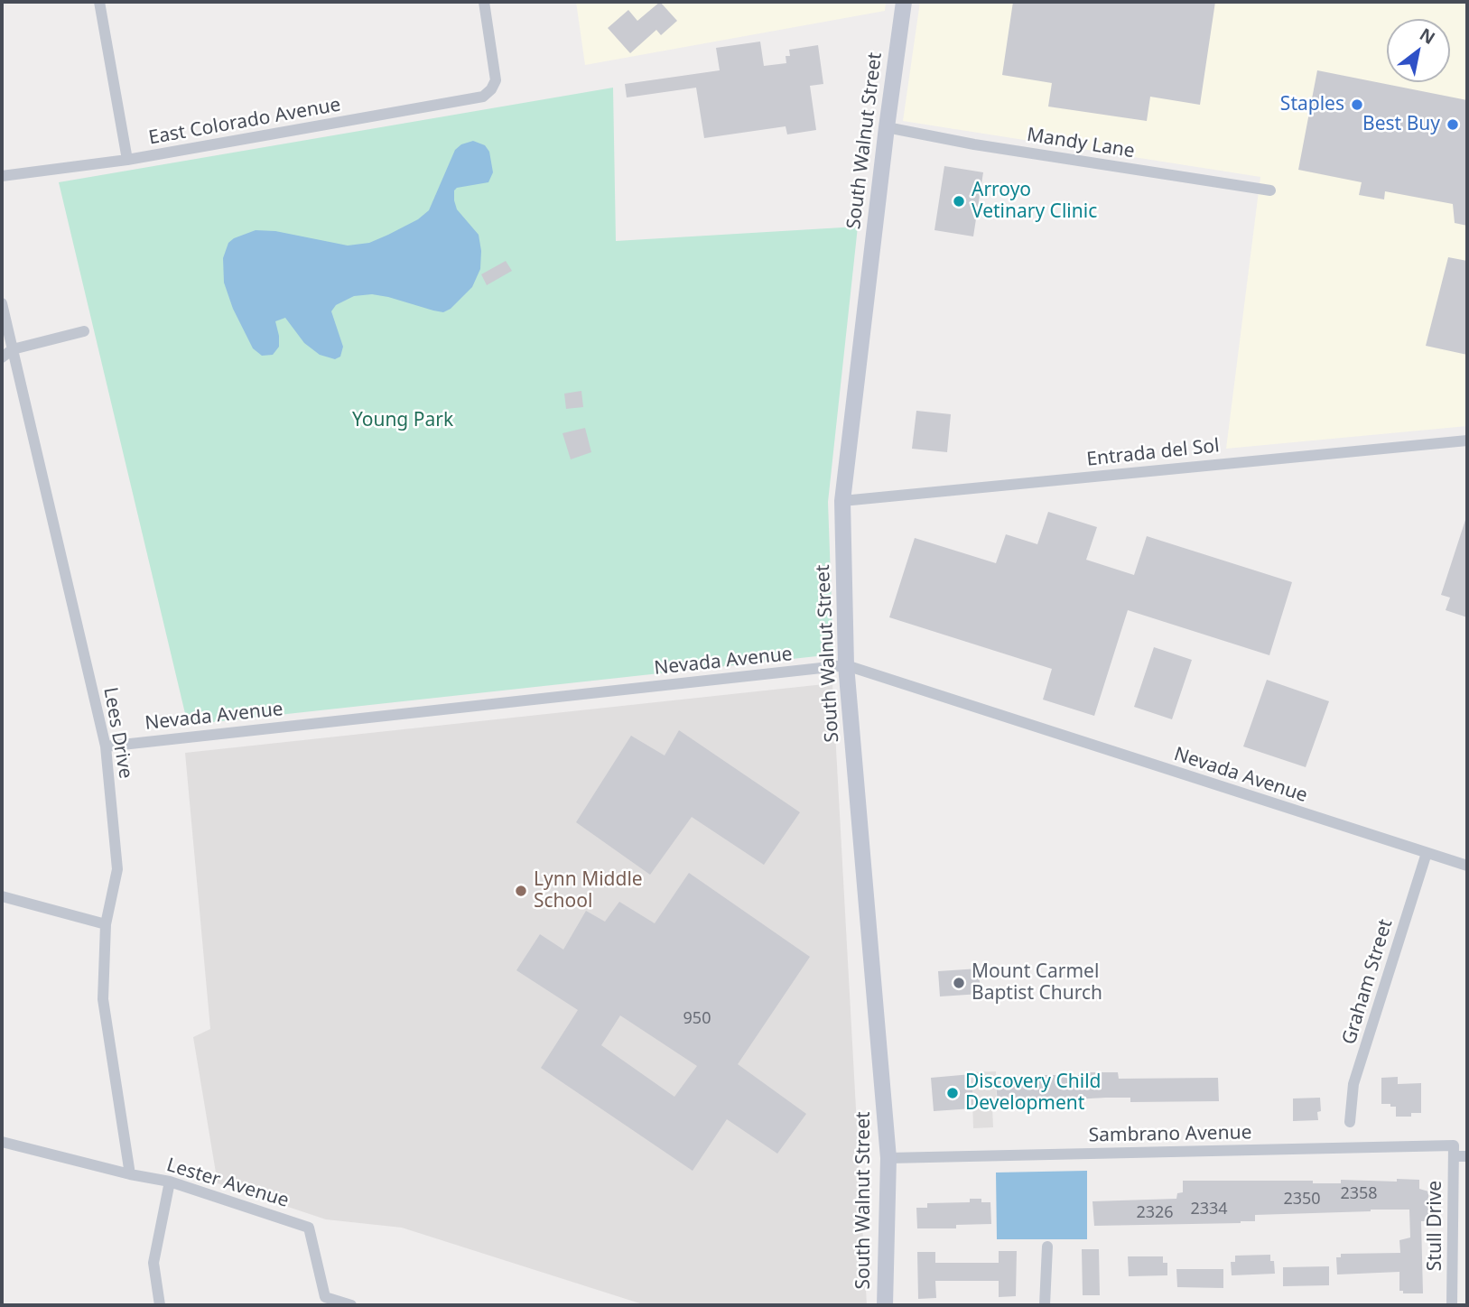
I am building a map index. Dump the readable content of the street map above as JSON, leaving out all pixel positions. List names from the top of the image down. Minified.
{"streets":{"street":["East Colorado Avenue","South Walnut Street","Mandy Lane","Entrada del Sol","Nevada Avenue","Lees Drive","Graham Street","Sambrano Avenue","Lester Avenue","Stull Drive"]},"crossings":[["South Walnut Street","Mandy Lane"],["South Walnut Street","Entrada del Sol"],["South Walnut Street","Nevada Avenue"],["South Walnut Street","Sambrano Avenue"],["Nevada Avenue","Lees Drive"],["Nevada Avenue","Graham Street"],["Lees Drive","Lester Avenue"],["Sambrano Avenue","Stull Drive"]],"parks":["Young Park"],"places":["Staples","Best Buy","Arroyo Vetinary Clinic","Lynn Middle School","Mount Carmel Baptist Church","Discovery Child Development"],"house_numbers":["950","2358","2350","2334","2326"],"north":"top right"}
